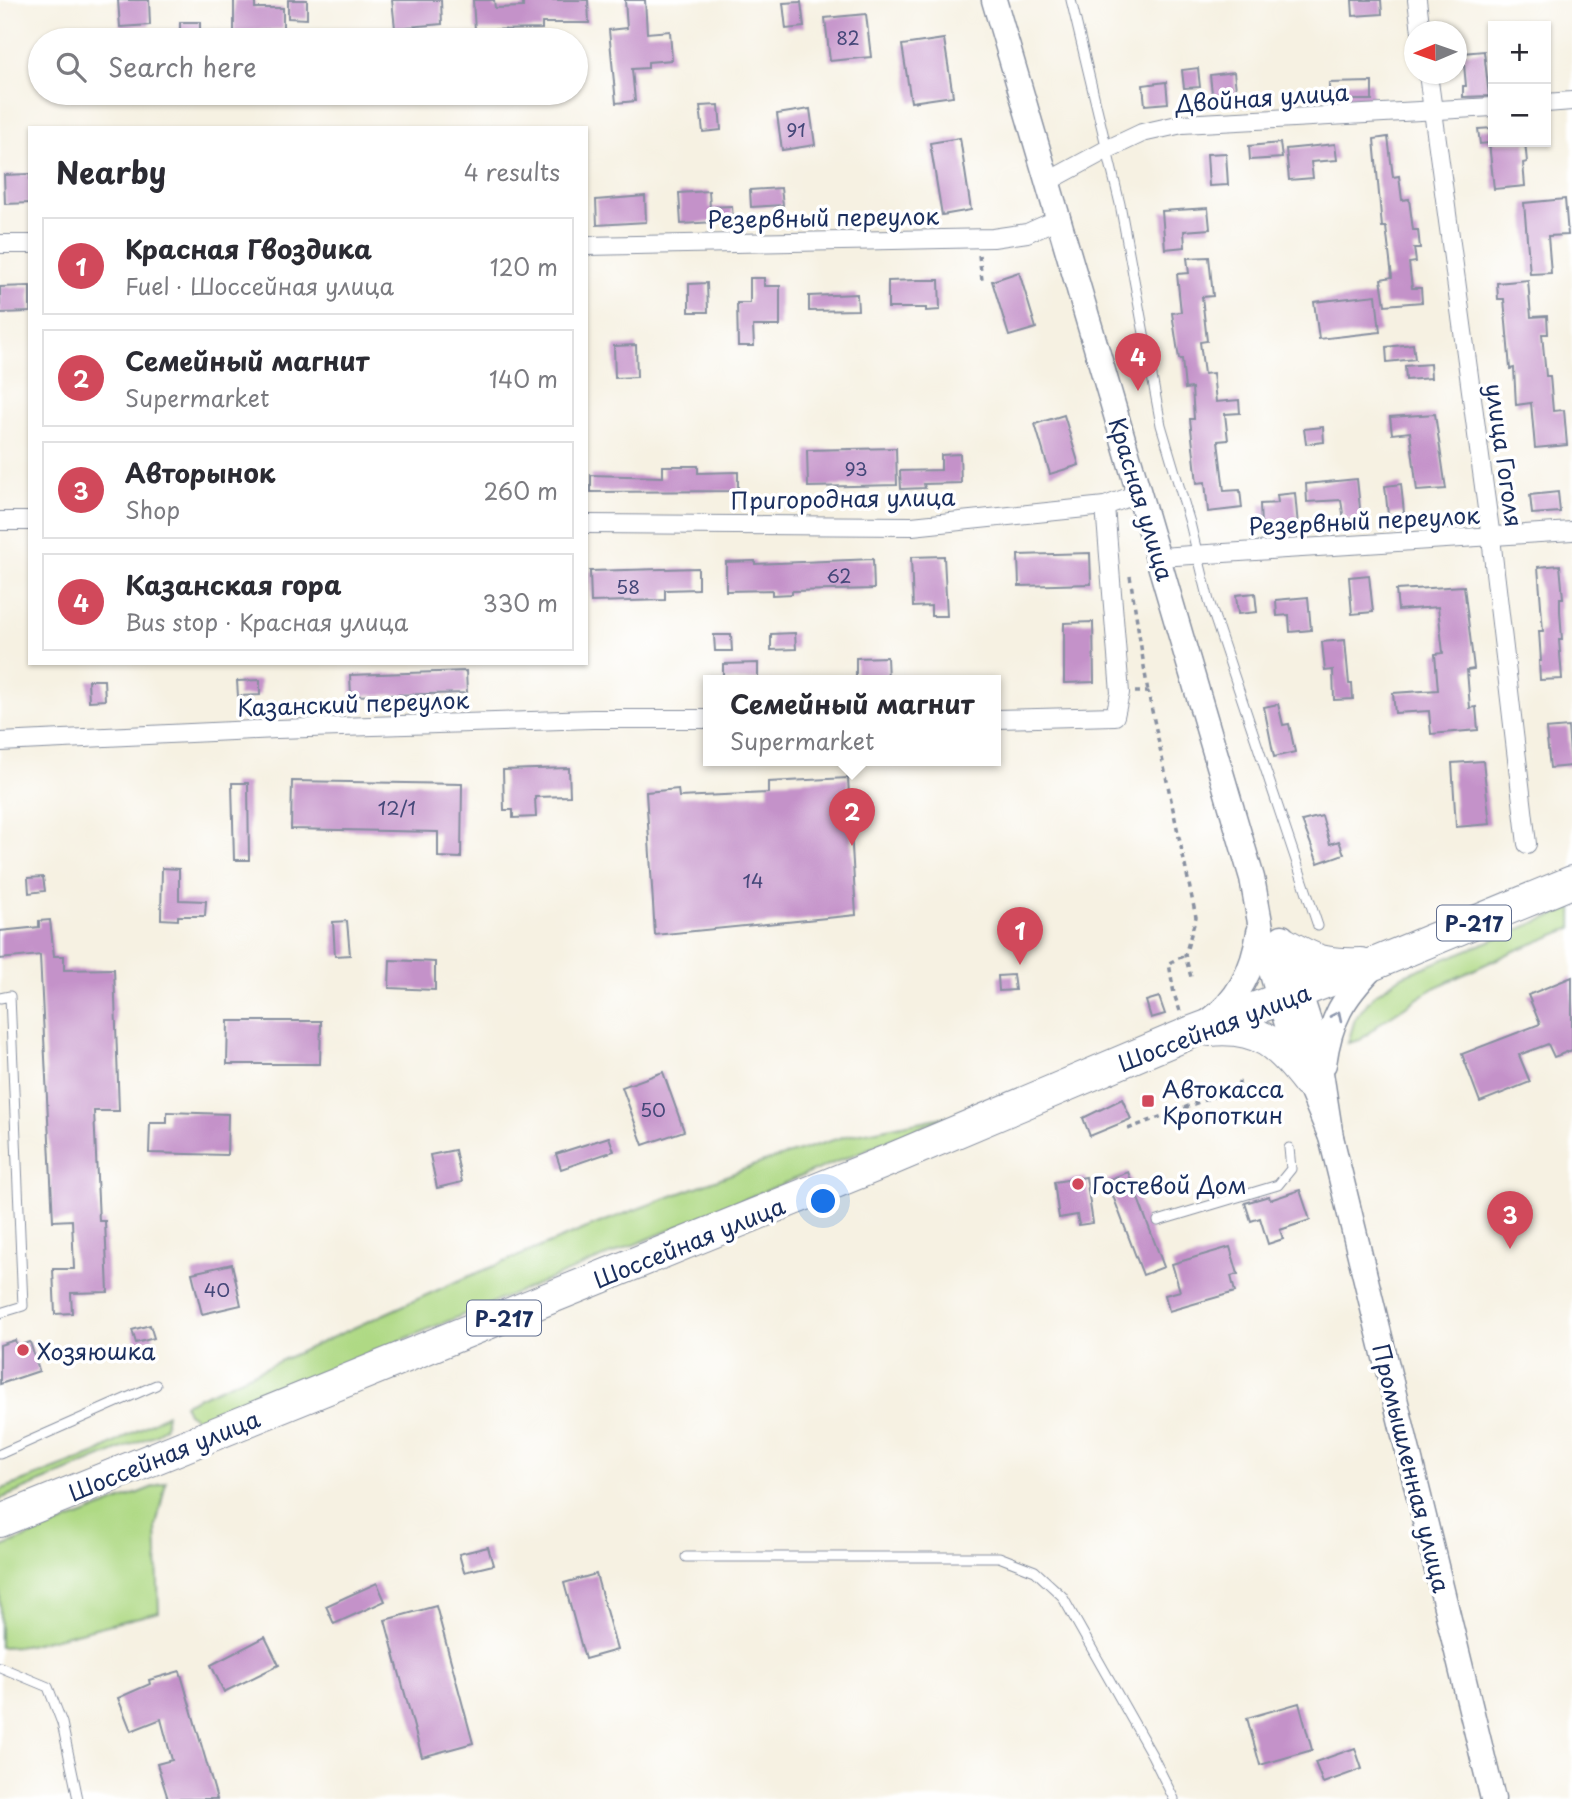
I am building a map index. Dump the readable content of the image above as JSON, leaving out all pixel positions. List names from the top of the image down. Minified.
{"streets":{"highway":["Р-217","Шоссейная улица"],"main road":["Красная улица","Промышленная улица"],"street":["Двойная улица","Резервный переулок","улица Гоголя","Пригородная улица","Казанский переулок"]},"crossings":[["Двойная улица","улица Гоголя"],["Двойная улица","Красная улица"],["Резервный переулок","улица Гоголя"],["Резервный переулок","Красная улица"],["Пригородная улица","Красная улица"],["Красная улица","Шоссейная улица"],["Красная улица","Промышленная улица"]],"places":{"transit":["Автокасса Кропоткин"],"other":["Гостевой Дом","Хозяюшка"]},"house_numbers":["82","91","93","62","58","12/1","14","50","40"],"north":"left","page":{"map_buttons":["+","−"],"search":"Search here","heading":["Nearby","4 results"],"list":[{"mark":"1","name":"Красная Гвоздика","note":"Fuel · Шоссейная улица","value":"120 m"},{"mark":"2","name":"Семейный магнит","note":"Supermarket","value":"140 m"},{"mark":"3","name":"Авторынок","note":"Shop","value":"260 m"},{"mark":"4","name":"Казанская гора","note":"Bus stop · Красная улица","value":"330 m"}],"pins":["4","2","1","3"],"popup":["Семейный магнит","Supermarket"]}}
